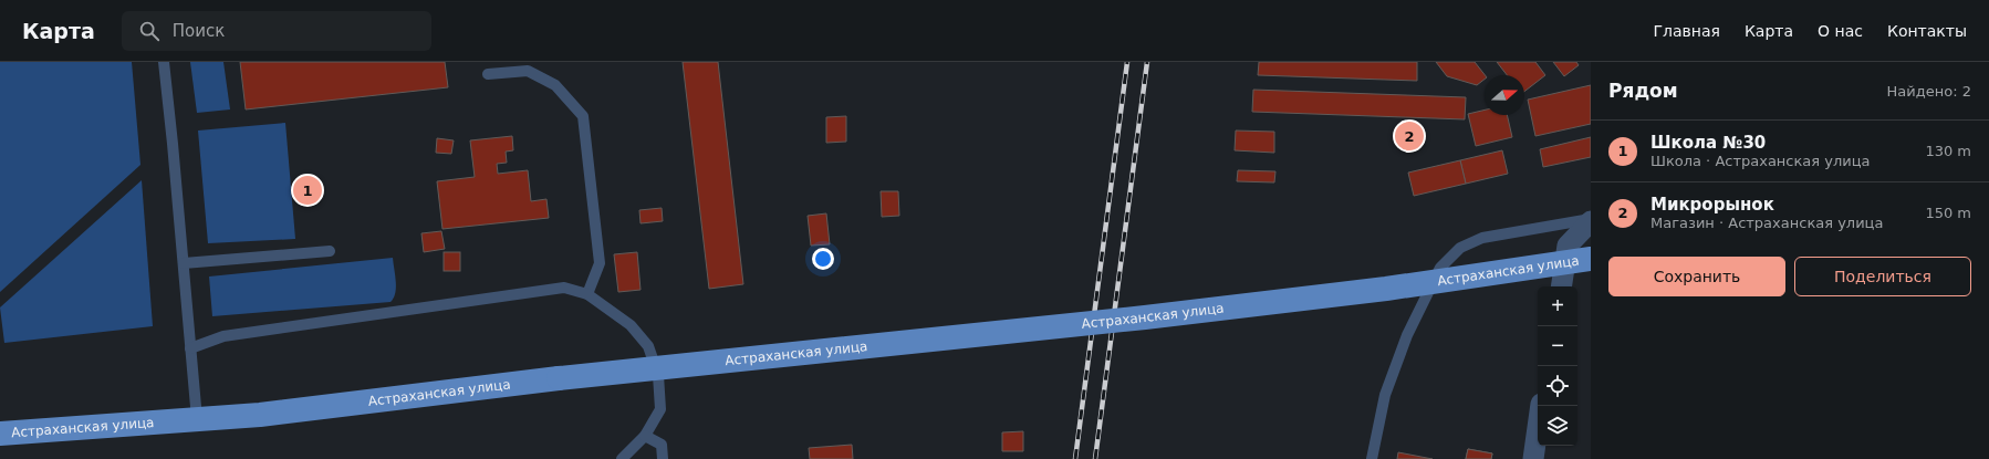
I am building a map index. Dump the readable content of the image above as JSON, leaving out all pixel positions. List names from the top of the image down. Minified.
{"streets":{"main road":["Астраханская улица"]},"north":"right","page":{"header":"Карта","search":"Поиск","nav":["Главная","Карта","О нас","Контакты"],"heading":["Рядом","Найдено: 2"],"pins":["2","1"],"list":[{"mark":"1","name":"Школа №30","note":"Школа · Астраханская улица","value":"130 m"},{"mark":"2","name":"Микрорынок","note":"Магазин · Астраханская улица","value":"150 m"}],"buttons":["Сохранить","Поделиться"],"map_buttons":["+","−"]}}
